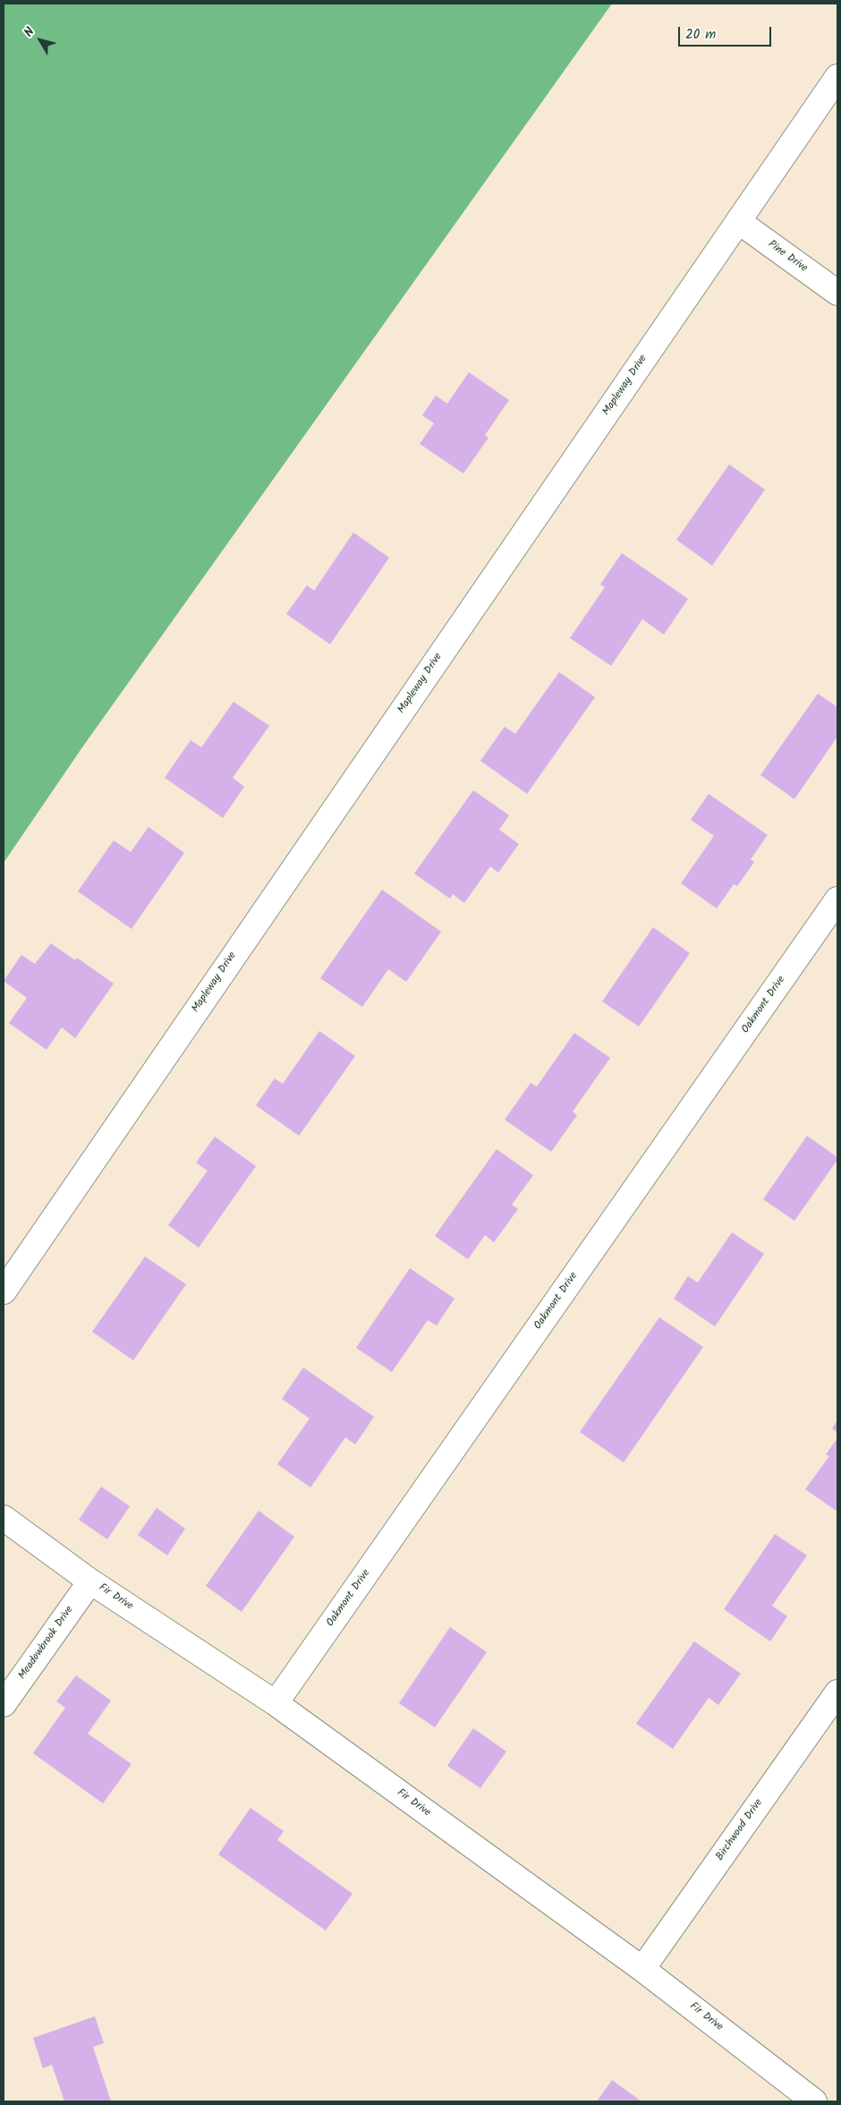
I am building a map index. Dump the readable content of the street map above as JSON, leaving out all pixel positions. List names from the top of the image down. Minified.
{"streets":{"street":["Pine Drive","Mapleway Drive","Oakmont Drive","Fir Drive","Meadowbrook Drive","Birchwood Drive"]},"crossings":[["Pine Drive","Mapleway Drive"],["Oakmont Drive","Fir Drive"],["Fir Drive","Meadowbrook Drive"],["Fir Drive","Birchwood Drive"]],"scale_bar":"20 m","north":"top left"}
